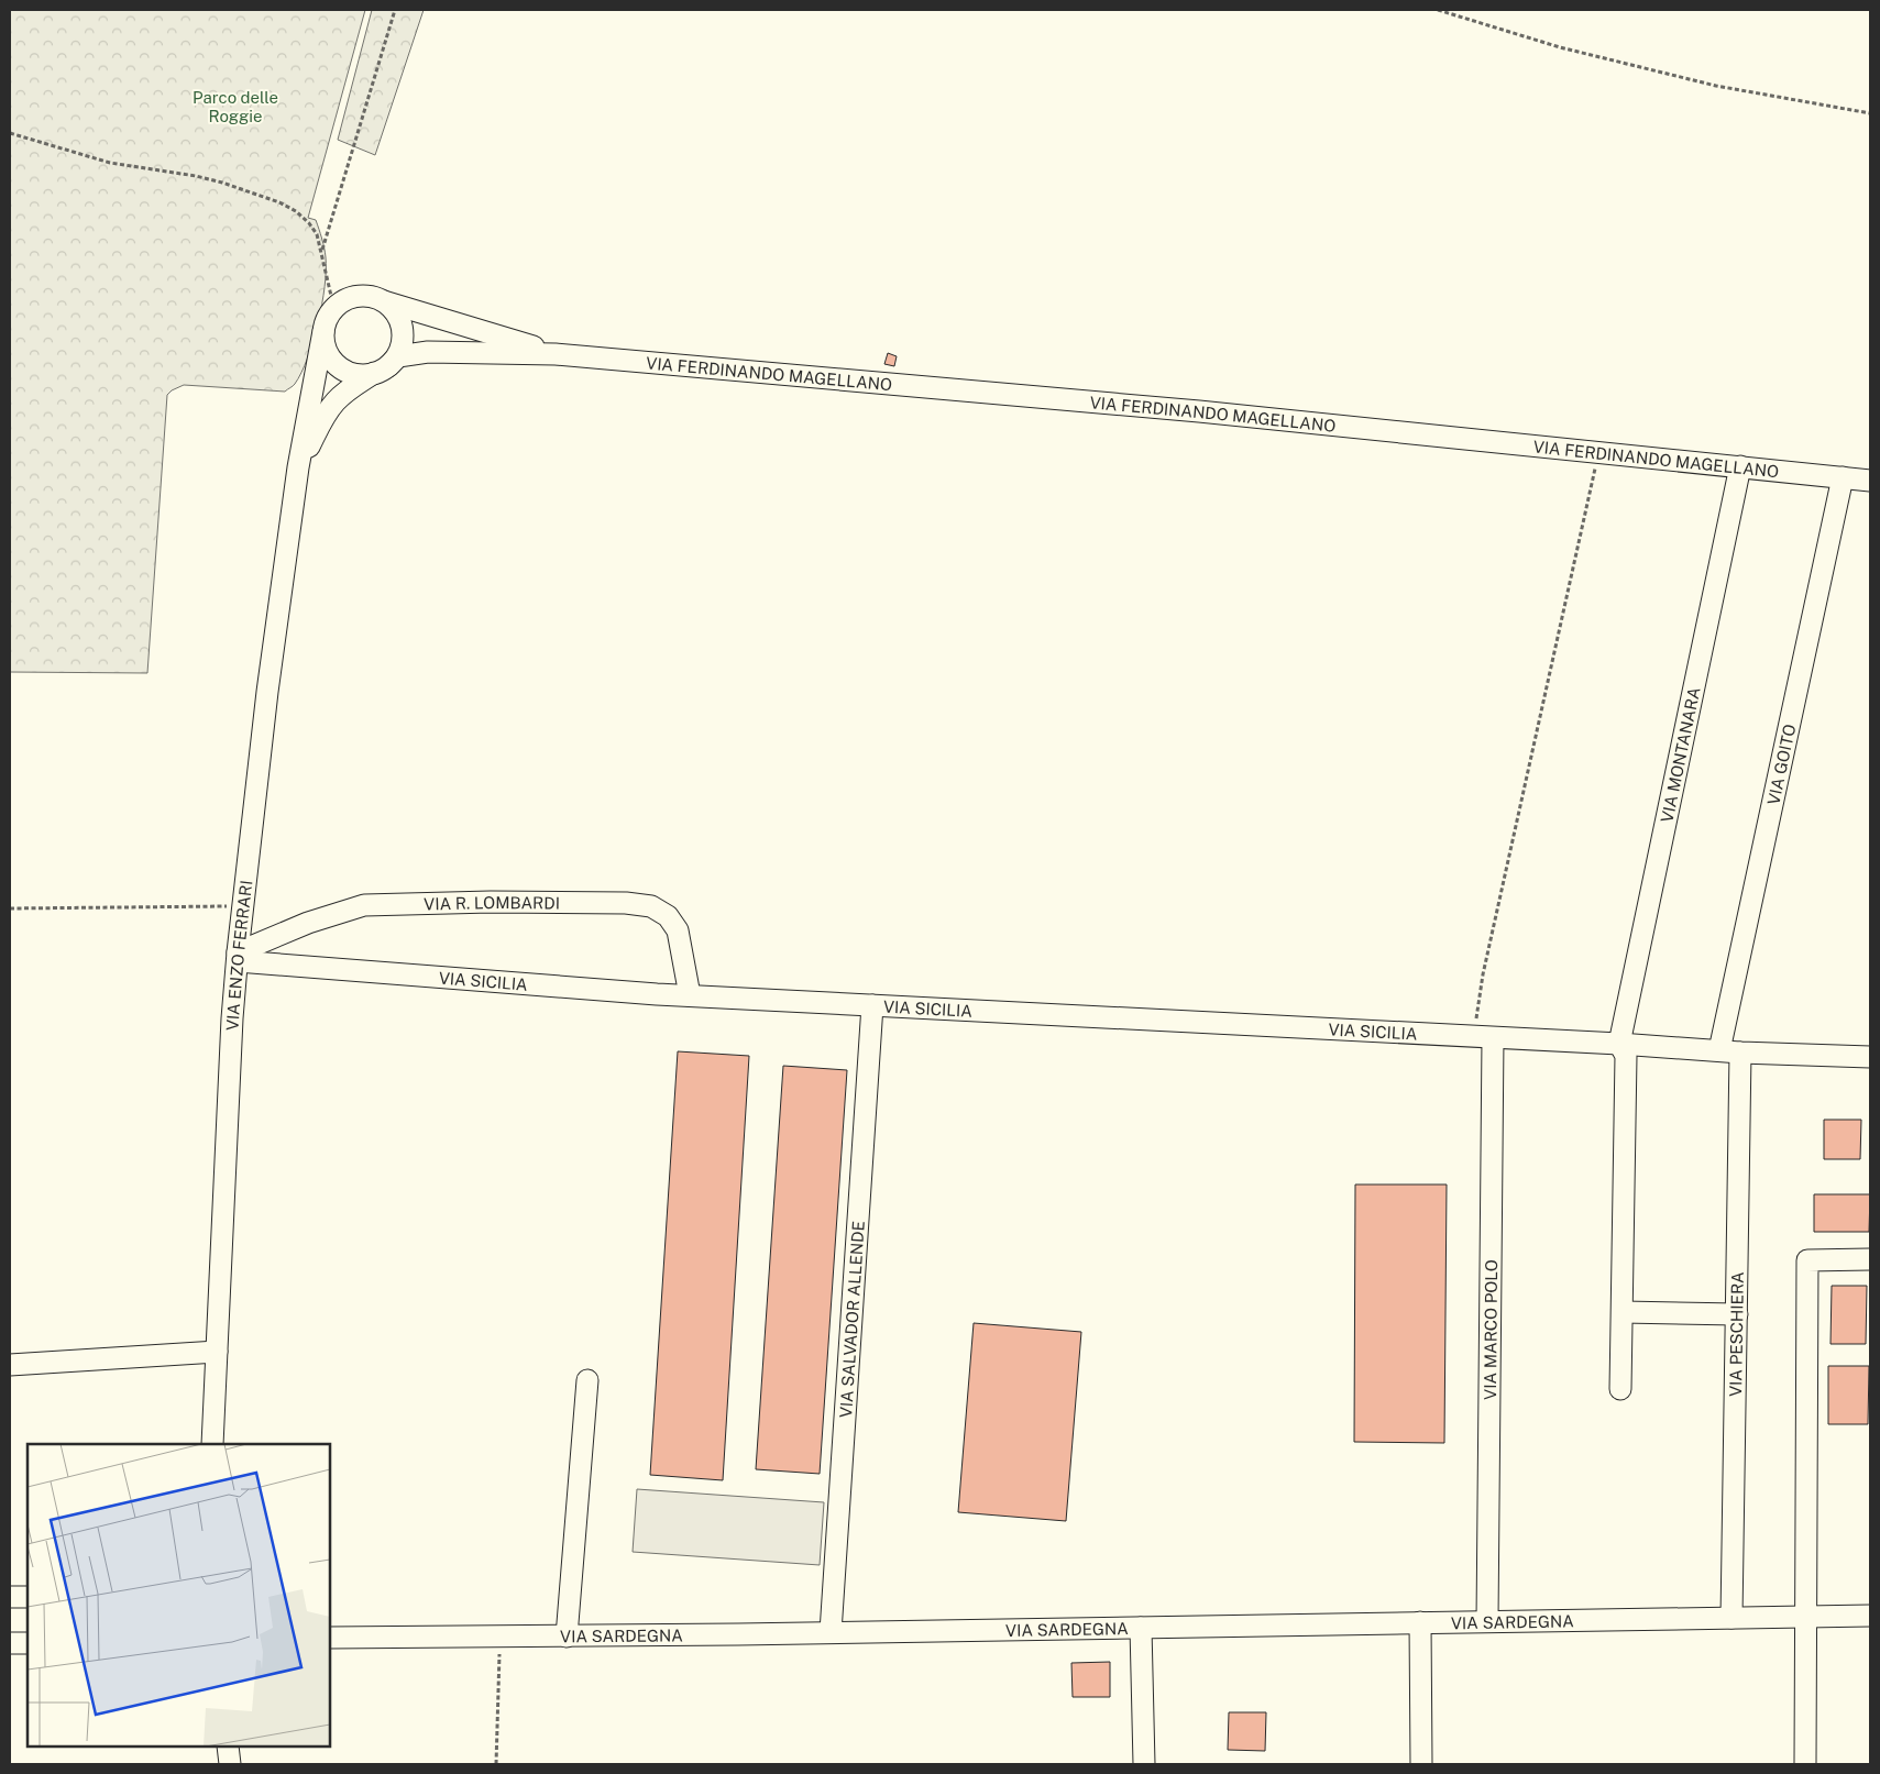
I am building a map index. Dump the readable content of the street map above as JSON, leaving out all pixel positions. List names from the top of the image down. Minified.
{"streets":{"street":["VIA FERDINANDO MAGELLANO","VIA MONTANARA","VIA GOITO","VIA R. LOMBARDI","VIA ENZO FERRARI","VIA SICILIA","VIA SALVADOR ALLENDE","VIA MARCO POLO","VIA PESCHIERA","VIA SARDEGNA"]},"crossings":[["VIA FERDINANDO MAGELLANO","VIA MONTANARA"],["VIA FERDINANDO MAGELLANO","VIA GOITO"],["VIA FERDINANDO MAGELLANO","VIA ENZO FERRARI"],["VIA MONTANARA","VIA SICILIA"],["VIA GOITO","VIA SICILIA"],["VIA R. LOMBARDI","VIA ENZO FERRARI"],["VIA R. LOMBARDI","VIA SICILIA"],["VIA ENZO FERRARI","VIA SICILIA"],["VIA SICILIA","VIA SALVADOR ALLENDE"],["VIA SICILIA","VIA MARCO POLO"],["VIA SICILIA","VIA PESCHIERA"],["VIA SALVADOR ALLENDE","VIA SARDEGNA"],["VIA MARCO POLO","VIA SARDEGNA"],["VIA PESCHIERA","VIA SARDEGNA"]],"parks":["Parco delle Roggie"]}
